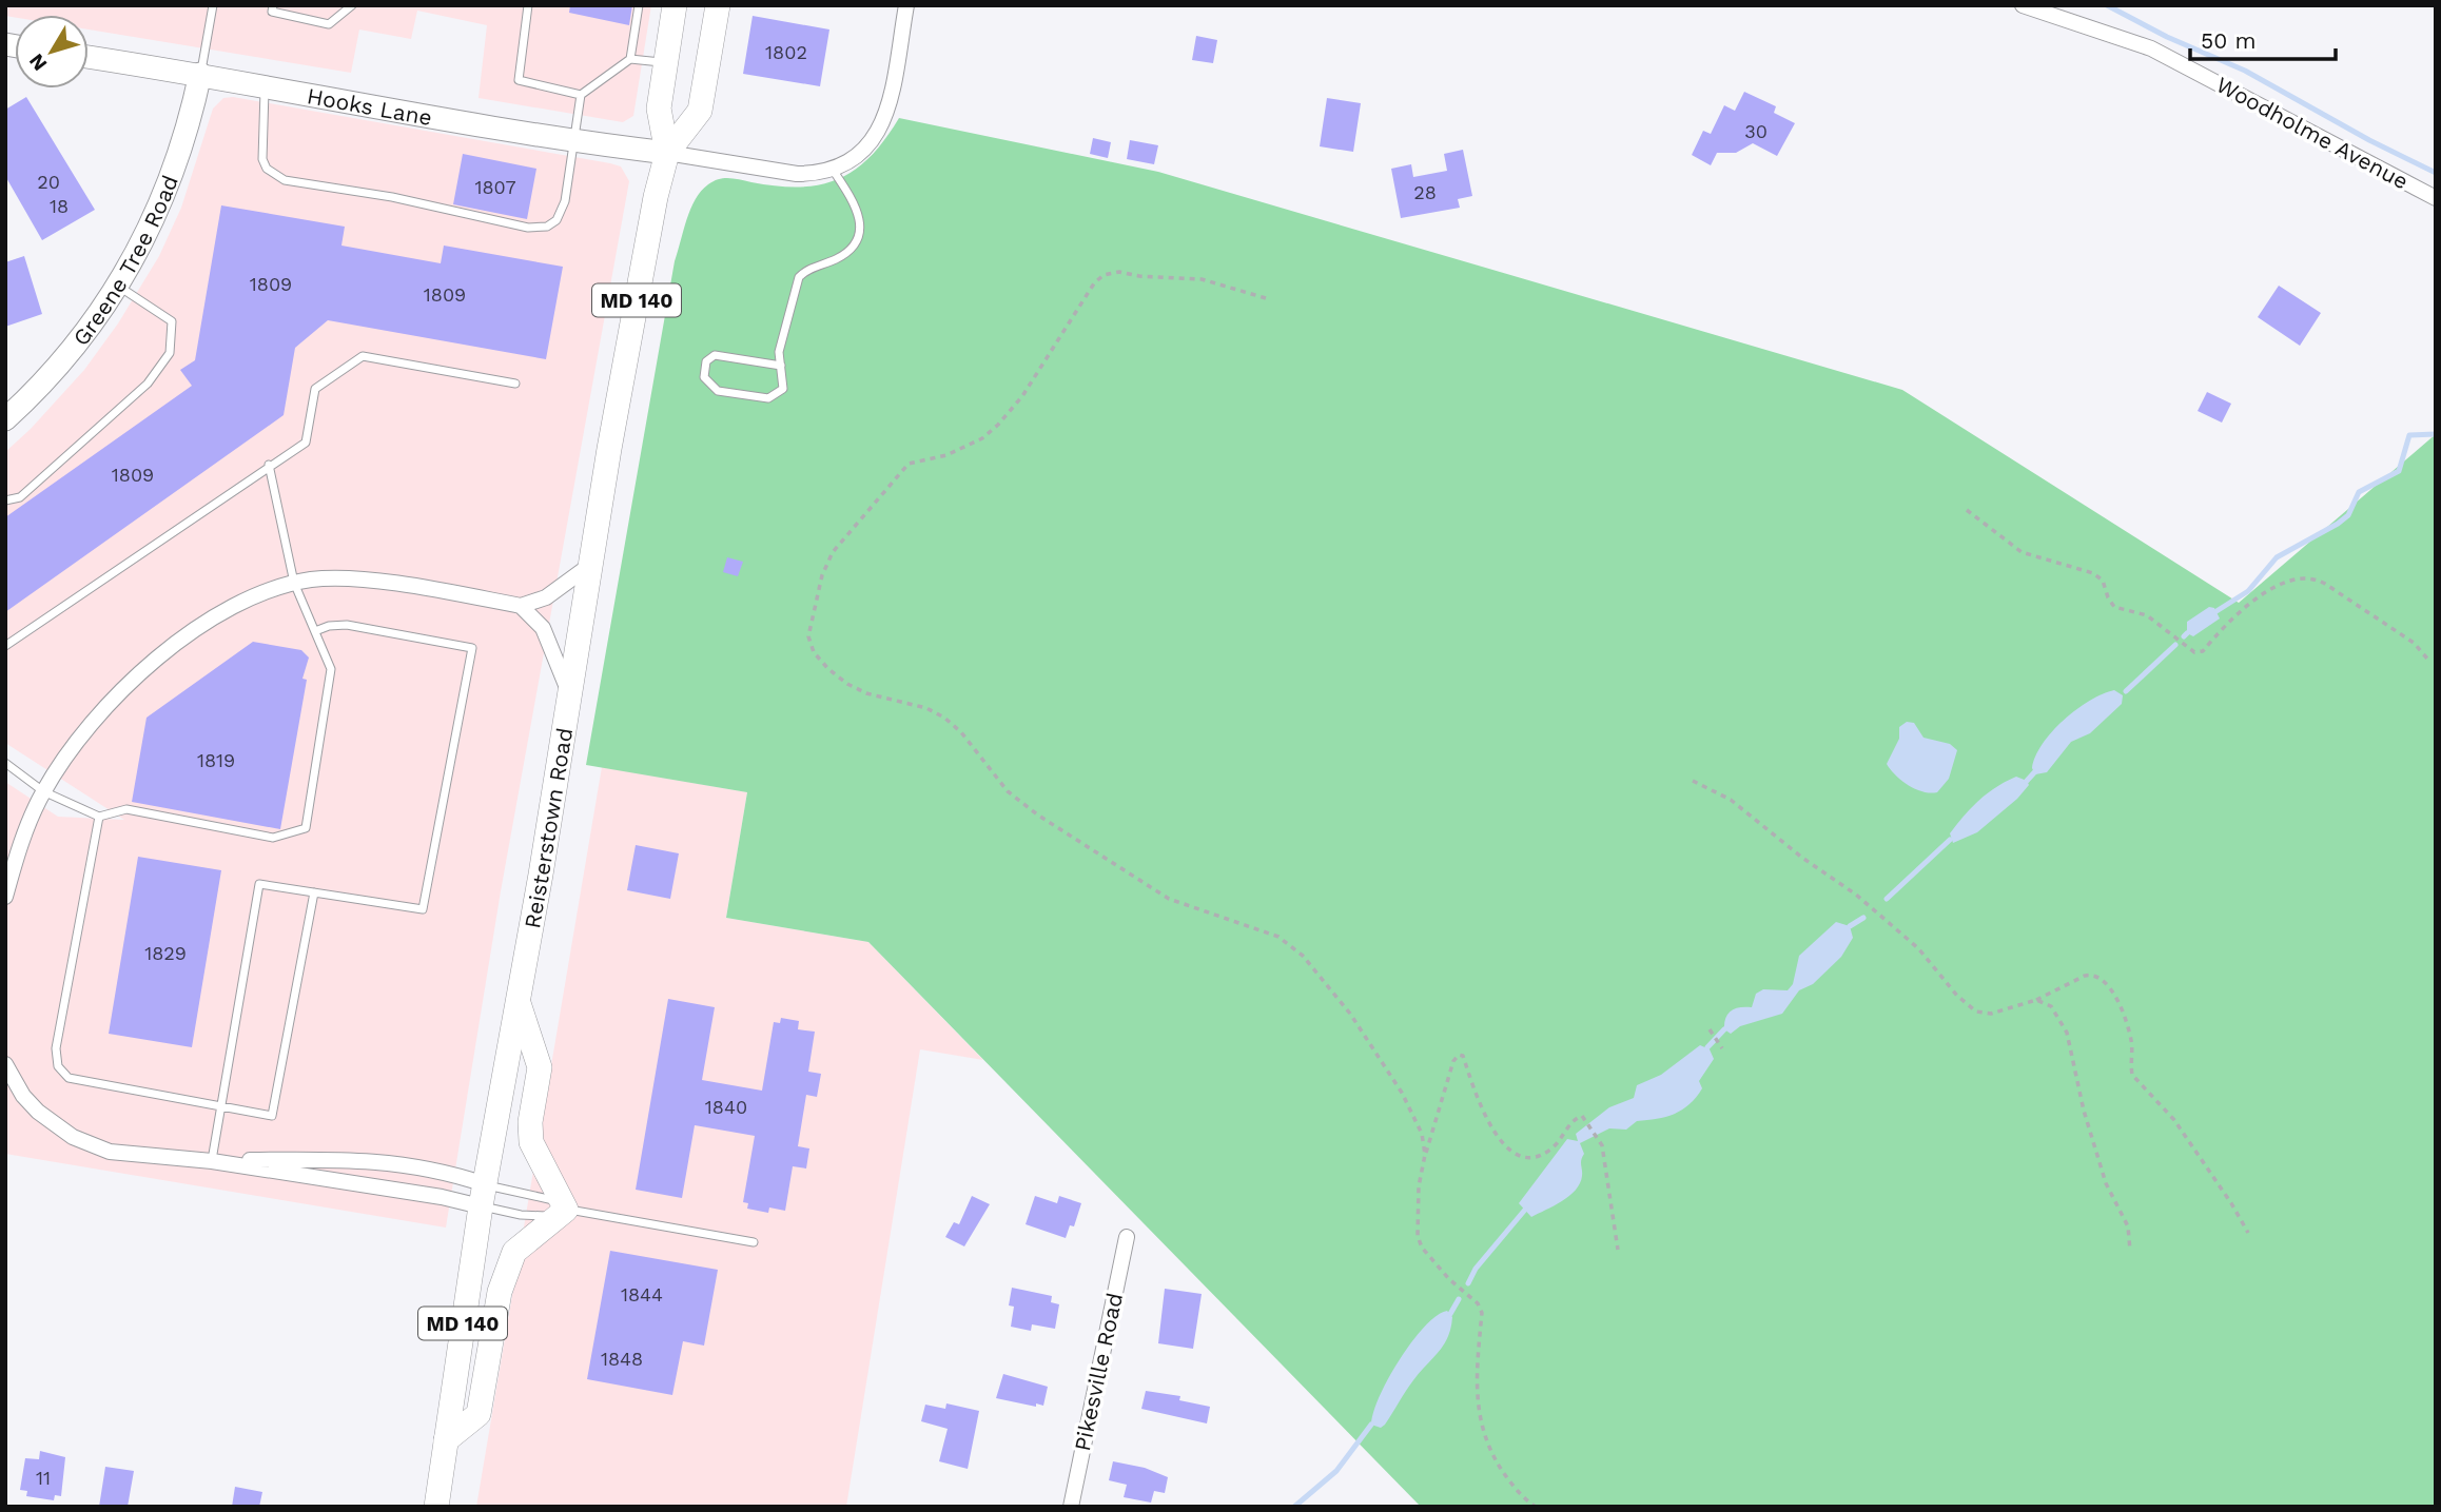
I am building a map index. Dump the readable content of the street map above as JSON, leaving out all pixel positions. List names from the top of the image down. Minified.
{"streets":{"main road":["MD 140","Reisterstown Road"],"street":["Hooks Lane","Woodholme Avenue","Greene Tree Road","Pikesville Road"]},"crossings":[["Hooks Lane","Greene Tree Road"],["Hooks Lane","Reisterstown Road"]],"house_numbers":["1802","30","20","1807","28","18","1809","1809","1809","1819","1829","1840","1844","1848","11"],"scale_bar":"50 m","north":"bottom left"}
